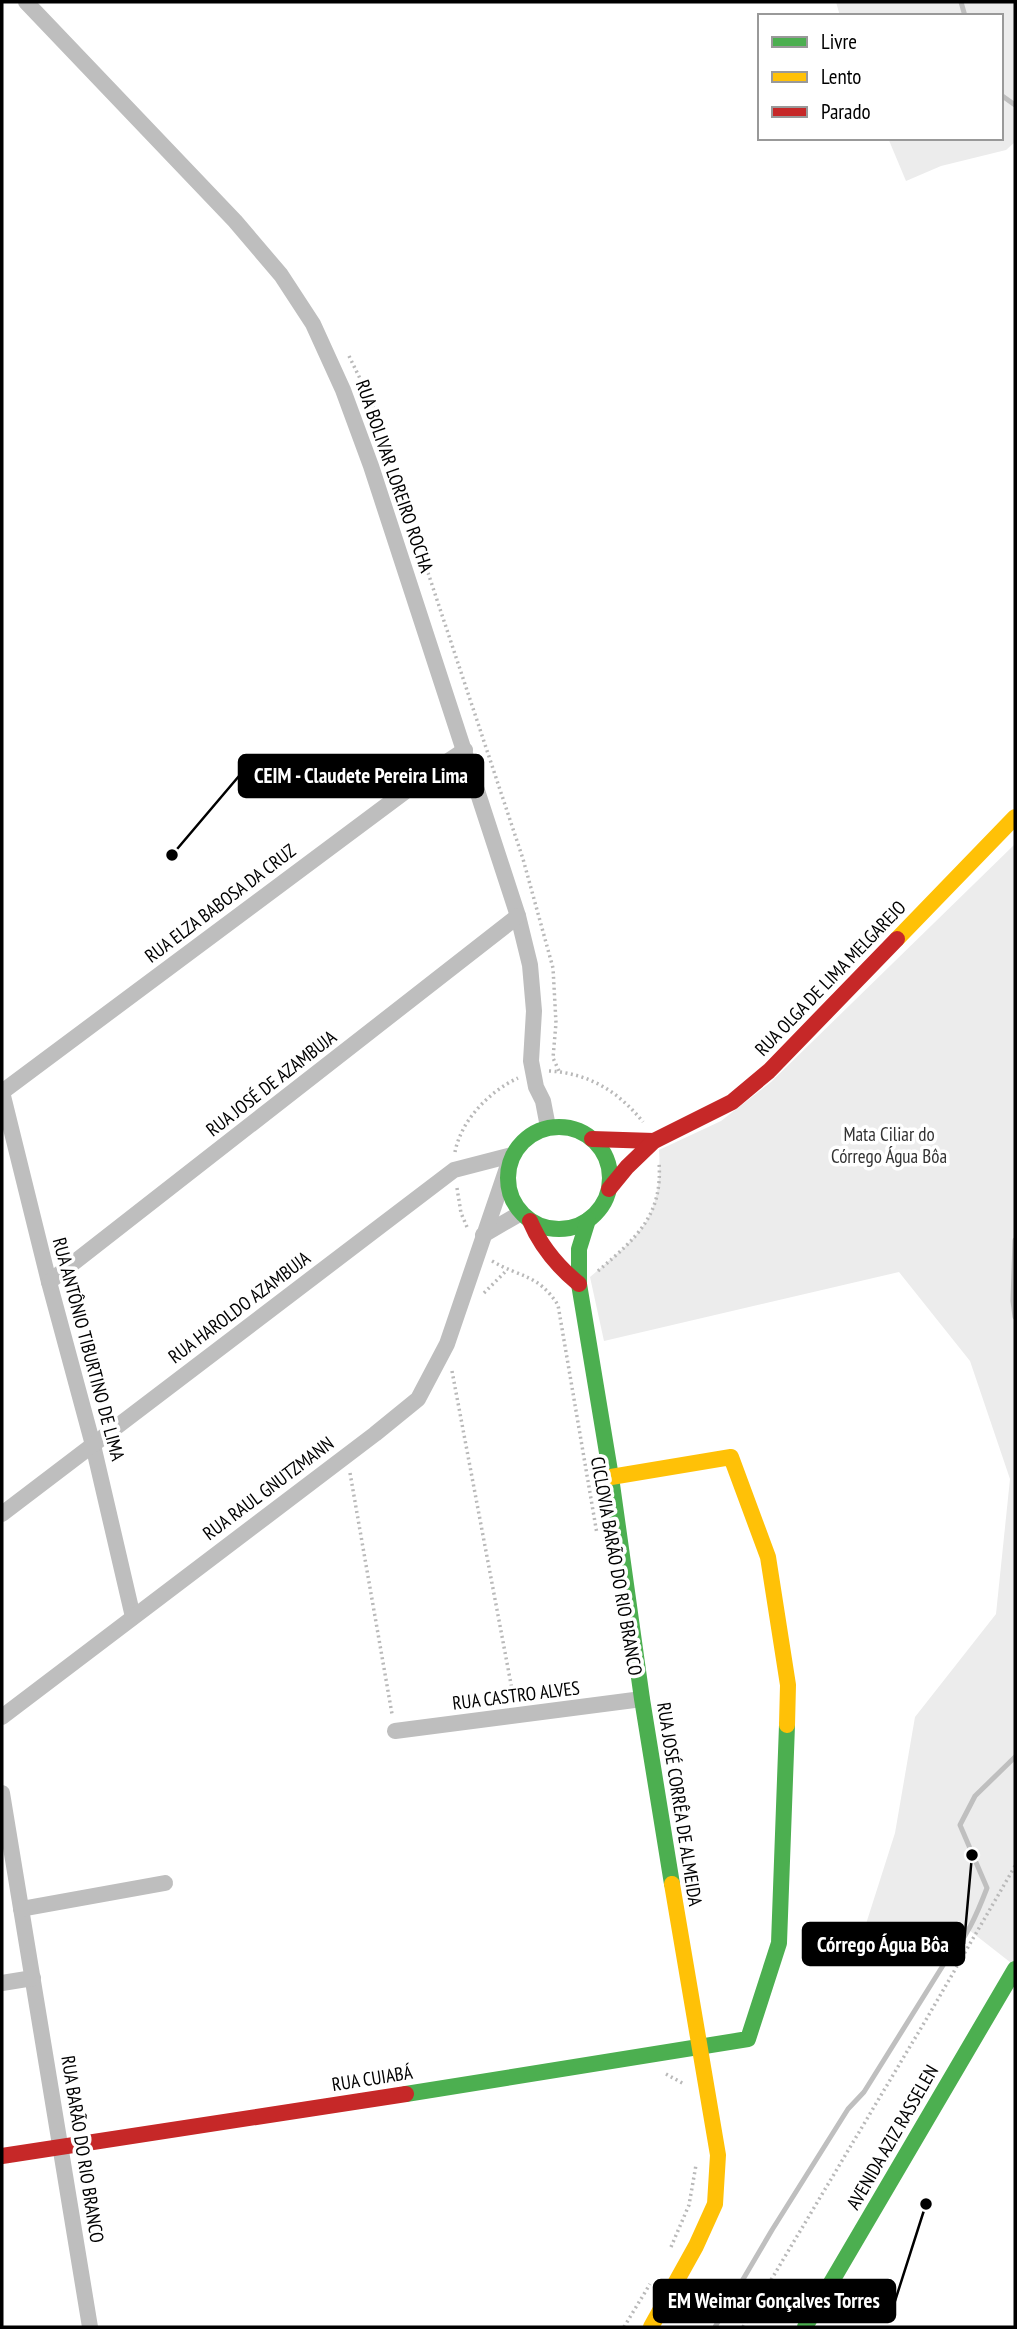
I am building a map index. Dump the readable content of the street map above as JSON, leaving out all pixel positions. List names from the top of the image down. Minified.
{"streets":{"street":["RUA BOLIVAR LOREIRO ROCHA","RUA ELZA BABOSA DA CRUZ","RUA OLGA DE LIMA MELGAREJO","RUA JOSÉ DE AZAMBUJA","RUA HAROLDO AZAMBUJA","RUA ANTÔNIO TIBURTINO DE LIMA","RUA RAUL GNUTZMANN","RUA CASTRO ALVES","RUA JOSÉ CORRÊA DE ALMEIDA","RUA CUIABÁ","AVENIDA AZIZ RASSELEN","RUA BARÃO DO RIO BRANCO"],"path":["CICLOVIA BARÃO DO RIO BRANCO"]},"crossings":[["RUA BOLIVAR LOREIRO ROCHA","RUA ELZA BABOSA DA CRUZ"],["RUA BOLIVAR LOREIRO ROCHA","RUA OLGA DE LIMA MELGAREJO"],["RUA BOLIVAR LOREIRO ROCHA","RUA JOSÉ DE AZAMBUJA"],["RUA BOLIVAR LOREIRO ROCHA","RUA HAROLDO AZAMBUJA"],["RUA BOLIVAR LOREIRO ROCHA","RUA RAUL GNUTZMANN"],["RUA BOLIVAR LOREIRO ROCHA","RUA JOSÉ CORRÊA DE ALMEIDA"],["RUA ELZA BABOSA DA CRUZ","RUA ANTÔNIO TIBURTINO DE LIMA"],["RUA OLGA DE LIMA MELGAREJO","RUA HAROLDO AZAMBUJA"],["RUA OLGA DE LIMA MELGAREJO","RUA RAUL GNUTZMANN"],["RUA OLGA DE LIMA MELGAREJO","RUA JOSÉ CORRÊA DE ALMEIDA"],["RUA JOSÉ DE AZAMBUJA","RUA ANTÔNIO TIBURTINO DE LIMA"],["RUA HAROLDO AZAMBUJA","RUA ANTÔNIO TIBURTINO DE LIMA"],["RUA HAROLDO AZAMBUJA","RUA RAUL GNUTZMANN"],["RUA HAROLDO AZAMBUJA","RUA JOSÉ CORRÊA DE ALMEIDA"],["RUA ANTÔNIO TIBURTINO DE LIMA","RUA RAUL GNUTZMANN"],["RUA RAUL GNUTZMANN","CICLOVIA BARÃO DO RIO BRANCO"],["RUA RAUL GNUTZMANN","RUA JOSÉ CORRÊA DE ALMEIDA"],["RUA CASTRO ALVES","RUA JOSÉ CORRÊA DE ALMEIDA"],["RUA JOSÉ CORRÊA DE ALMEIDA","RUA CUIABÁ"],["RUA CUIABÁ","RUA BARÃO DO RIO BRANCO"]],"parks":["Mata Ciliar do Córrego Água Bôa"],"places":["CEIM - Claudete Pereira Lima","Córrego Água Bôa","EM Weimar Gonçalves Torres"],"legend":["Livre","Lento","Parado"]}
